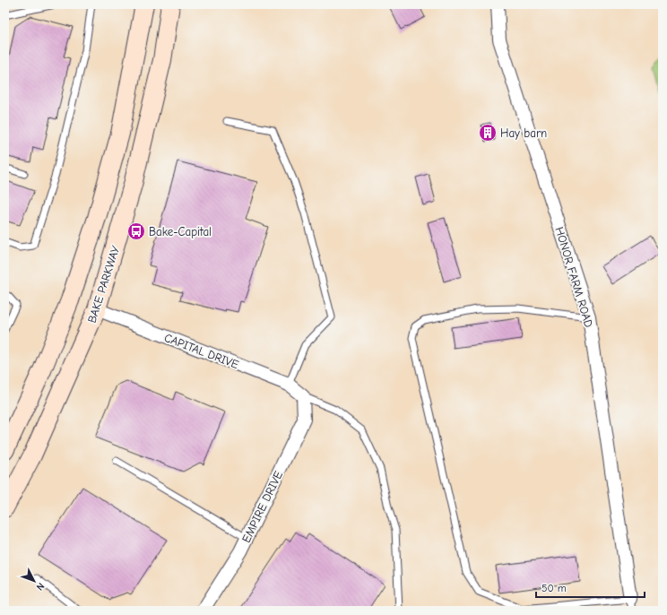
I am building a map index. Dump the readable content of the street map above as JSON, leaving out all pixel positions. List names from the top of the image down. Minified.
{"streets":{"main road":["BAKE PARKWAY"],"street":["HONOR FARM ROAD","CAPITAL DRIVE","EMPIRE DRIVE"]},"crossings":[["BAKE PARKWAY","CAPITAL DRIVE"],["CAPITAL DRIVE","EMPIRE DRIVE"]],"places":{"building":["Hay barn"],"bus stop":["Bake-Capital"]},"scale_bar":"50 m","north":"bottom right"}
